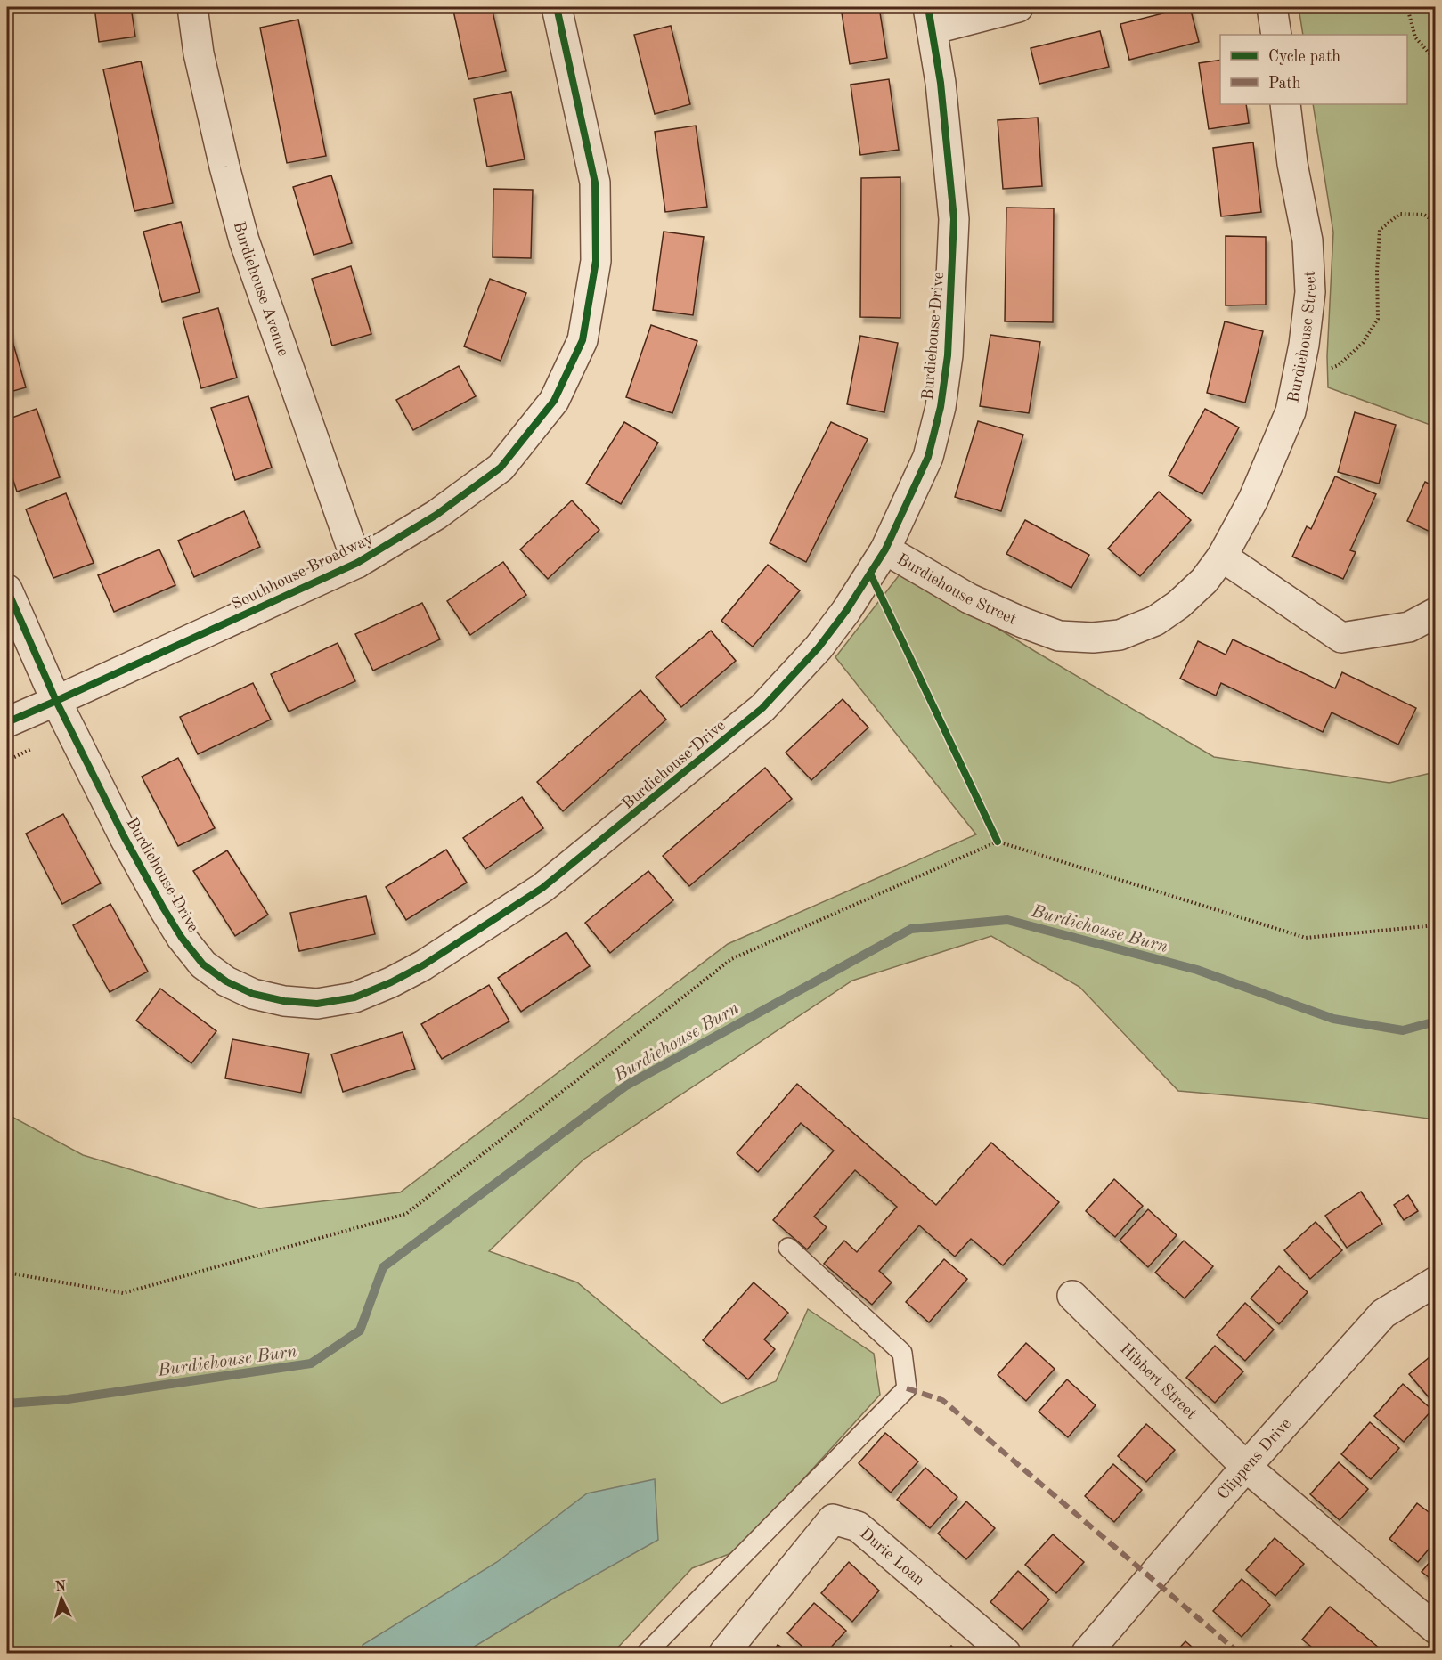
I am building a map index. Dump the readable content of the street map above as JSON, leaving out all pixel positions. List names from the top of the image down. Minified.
{"streets":{"street":["Burdiehouse Avenue","Burdiehouse Drive","Burdiehouse Street","Southhouse Broadway","Hibbert Street","Clippens Drive","Durie Loan"]},"crossings":[["Burdiehouse Avenue","Southhouse Broadway"],["Burdiehouse Drive","Burdiehouse Street"],["Burdiehouse Drive","Southhouse Broadway"],["Hibbert Street","Clippens Drive"]],"water":["Burdiehouse Burn"],"legend":["Cycle path","Path"],"north":"top"}
